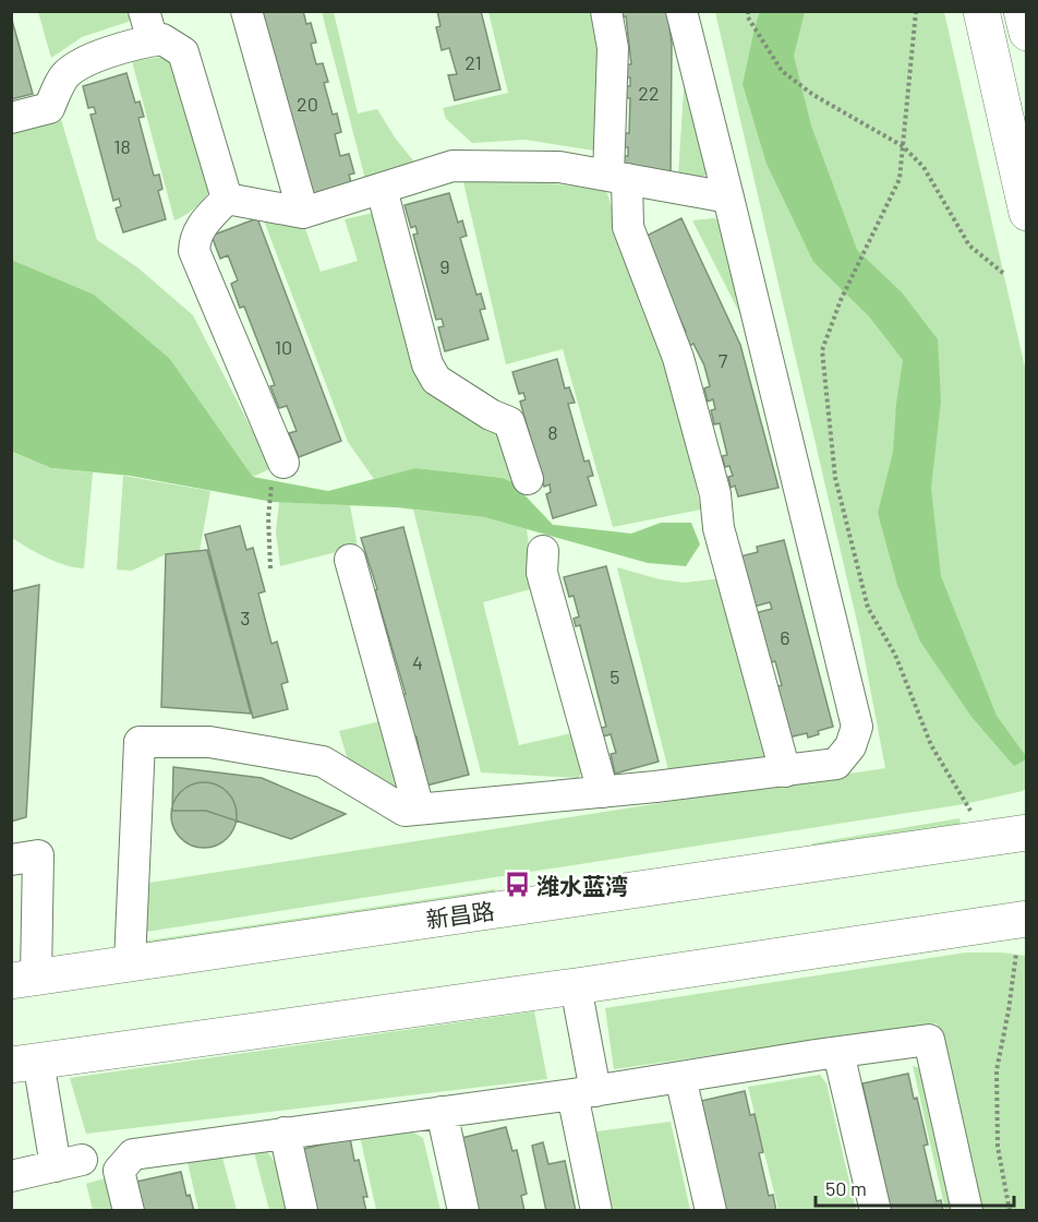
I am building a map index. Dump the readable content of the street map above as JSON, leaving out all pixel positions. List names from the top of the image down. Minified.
{"streets":{"main road":["新昌路"]},"places":{"bus stop":["潍水蓝湾"]},"house_numbers":["21","22","20","18","9","10","7","8","3","6","4","5"],"scale_bar":"50 m"}
